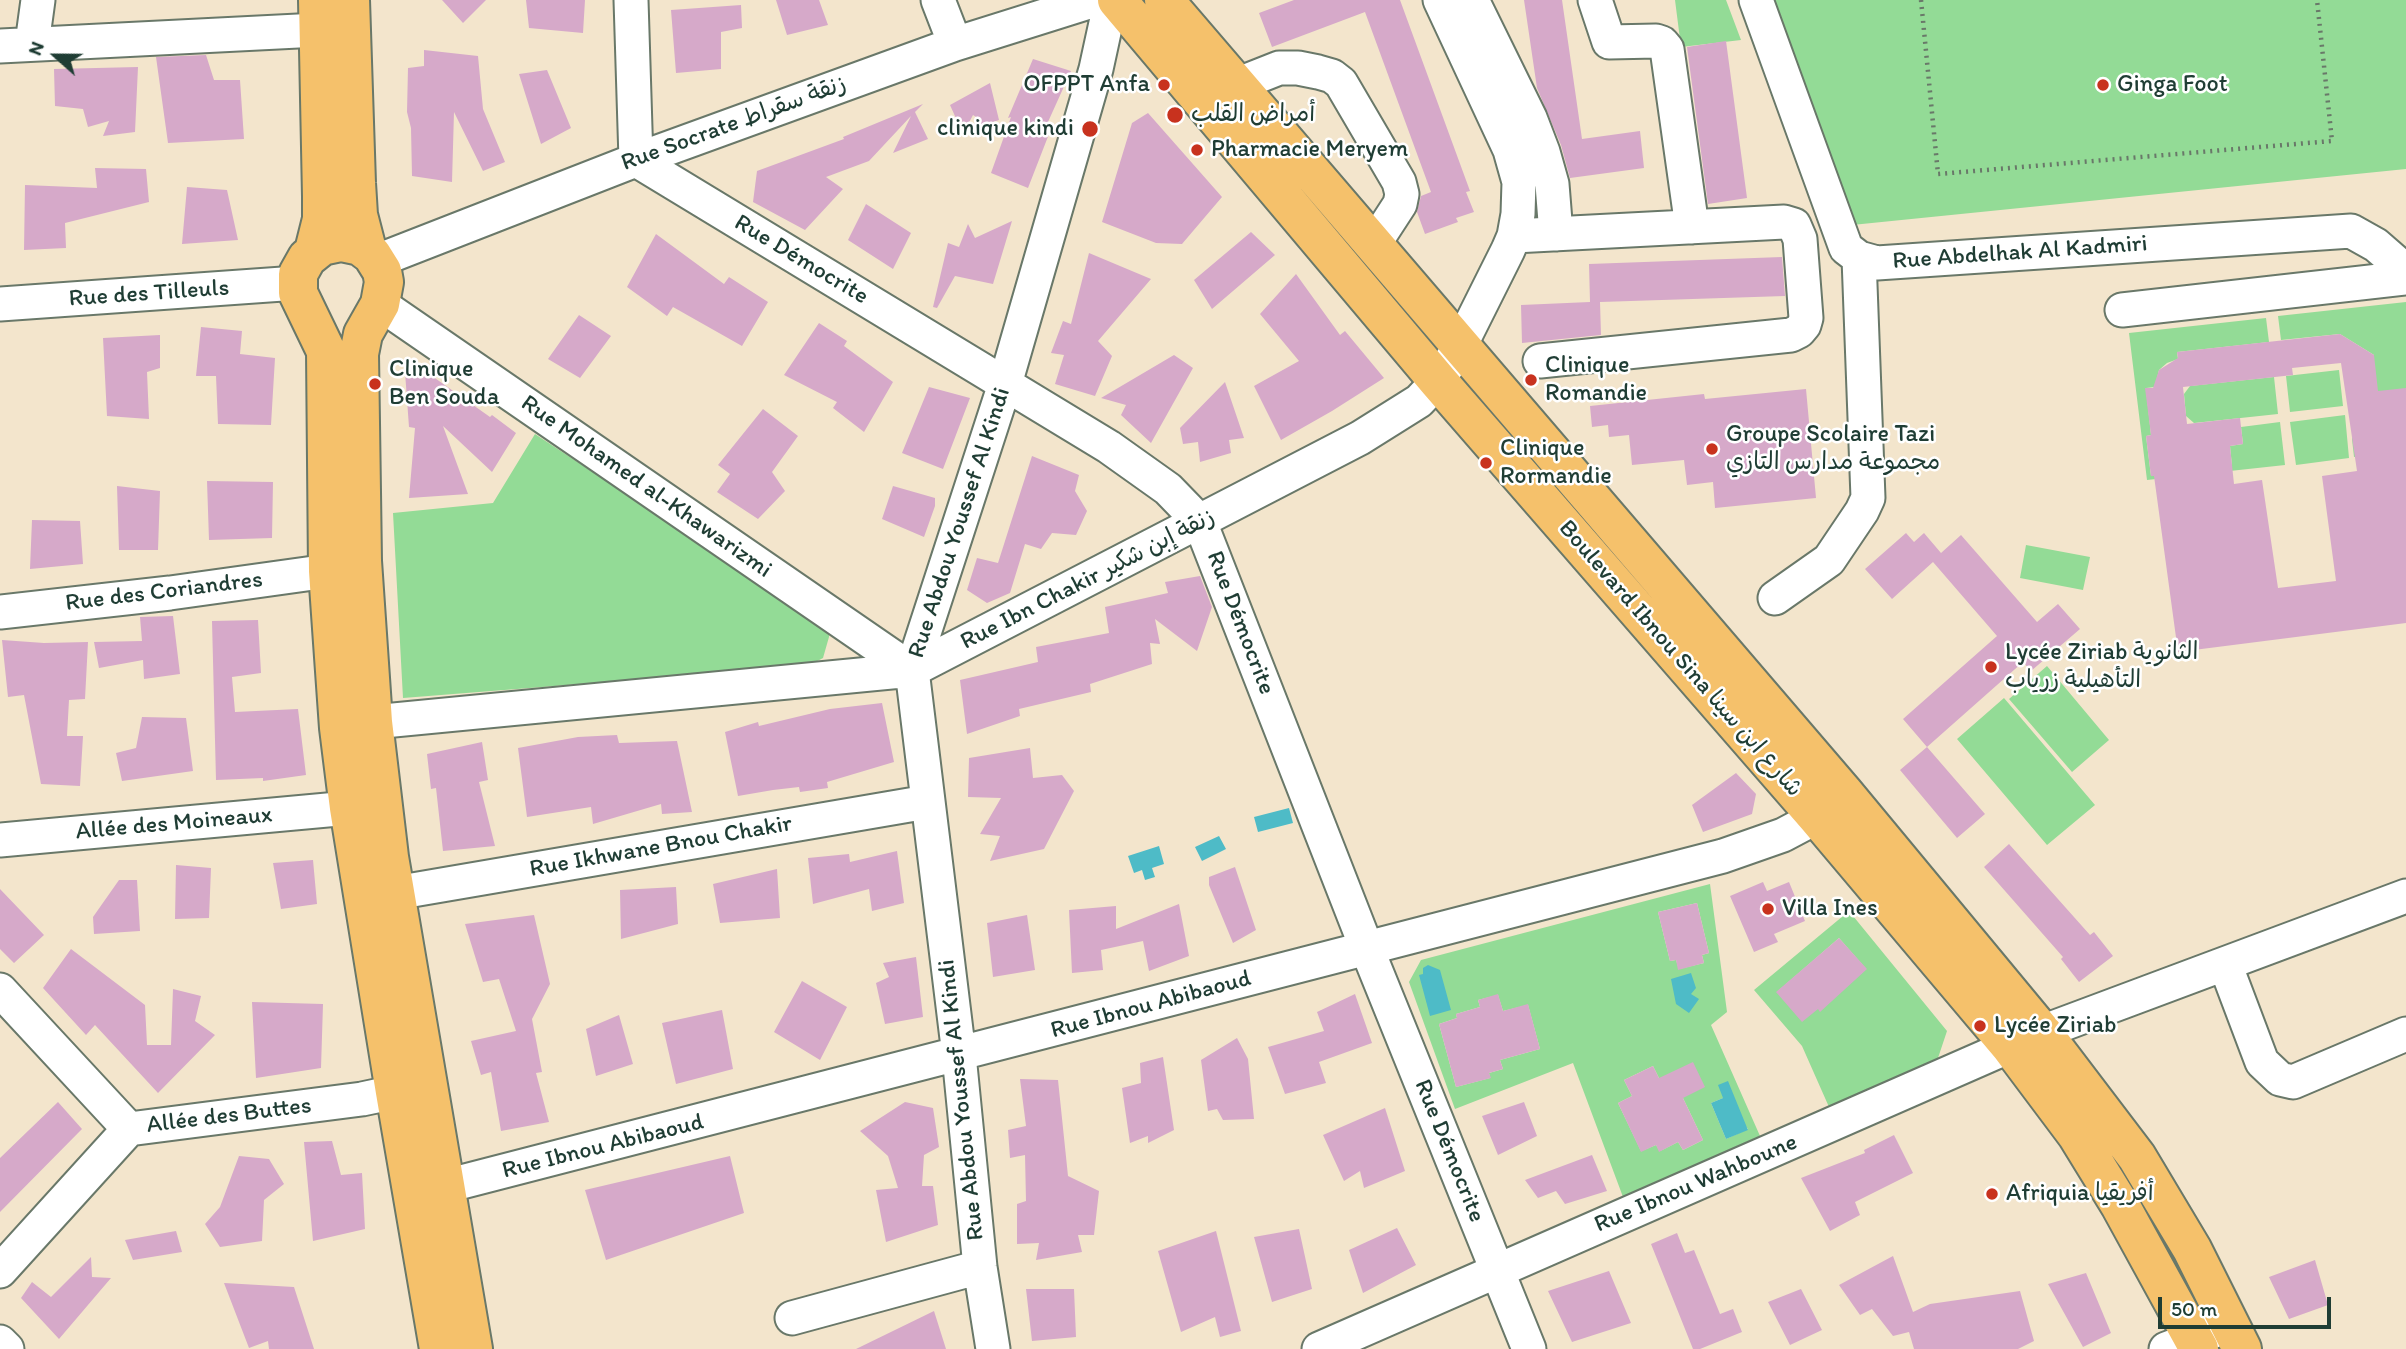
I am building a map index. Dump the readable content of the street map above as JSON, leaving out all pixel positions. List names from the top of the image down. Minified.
{"streets":{"main road":["Boulevard Ibnou Sina شارع ابن سينا"],"street":["Rue Socrate زنقة سقراط","Rue Abdelhak Al Kadmiri","Rue Démocrite","Rue des Tilleuls","Rue Mohamed al-Khawarizmi","Rue Abdou Youssef Al Kindi","Rue Ibn Chakir زنقة إبن شكير","Rue des Coriandres","Allée des Moineaux","Rue Ikhwane Bnou Chakir","Rue Ibnou Abibaoud","Allée des Buttes","Rue Ibnou Wahboune"]},"crossings":[["Rue Socrate زنقة سقراط","Rue Démocrite"],["Rue Socrate زنقة سقراط","Rue des Tilleuls"],["Rue Socrate زنقة سقراط","Rue Mohamed al-Khawarizmi"],["Rue Démocrite","Rue Abdou Youssef Al Kindi"],["Rue Démocrite","Rue Ibn Chakir زنقة إبن شكير"],["Rue Démocrite","Rue Ibnou Abibaoud"],["Rue Démocrite","Rue Ibnou Wahboune"],["Rue des Tilleuls","Rue Mohamed al-Khawarizmi"],["Rue Mohamed al-Khawarizmi","Rue Abdou Youssef Al Kindi"],["Rue Mohamed al-Khawarizmi","Rue Ibn Chakir زنقة إبن شكير"],["Rue Abdou Youssef Al Kindi","Rue Ibn Chakir زنقة إبن شكير"],["Rue Abdou Youssef Al Kindi","Rue Ikhwane Bnou Chakir"],["Rue Abdou Youssef Al Kindi","Rue Ibnou Abibaoud"],["Rue Ibn Chakir زنقة إبن شكير","Boulevard Ibnou Sina شارع ابن سينا"],["Boulevard Ibnou Sina شارع ابن سينا","Rue Ibnou Abibaoud"],["Boulevard Ibnou Sina شارع ابن سينا","Rue Ibnou Wahboune"]],"places":["OFPPT Anfa","Ginga Foot","أمراض القلب","clinique kindi","Pharmacie Meryem","Clinique Romandie","Clinique Ben Souda","Groupe Scolaire Tazi مجموعة مدارس التازي","Clinique Rormandie","Lycée Ziriab الثانوية التأهيلية زرياب","Villa Ines","Lycée Ziriab","Afriquia أفريقيا"],"scale_bar":"50 m","north":"left"}
